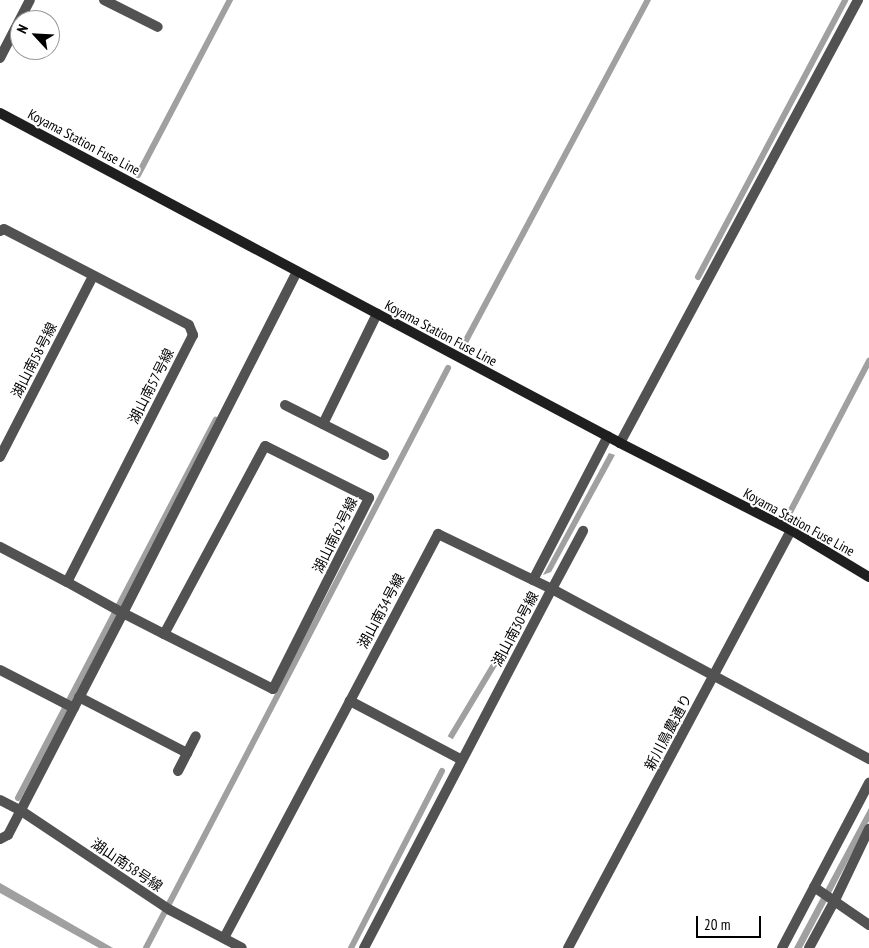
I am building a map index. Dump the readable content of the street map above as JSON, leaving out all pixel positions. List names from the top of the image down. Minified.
{"streets":{"main road":["Koyama Station Fuse Line"],"street":["湖山南58号線","湖山南57号線","湖山南62号線","湖山南34号線","湖山南30号線","新川鳥農通り"]},"crossings":[["Koyama Station Fuse Line","新川鳥農通り"],["湖山南58号線","湖山南57号線"],["湖山南57号線","湖山南62号線"],["湖山南34号線","湖山南30号線"],["湖山南30号線","新川鳥農通り"]],"scale_bar":"20 m","north":"top left"}
